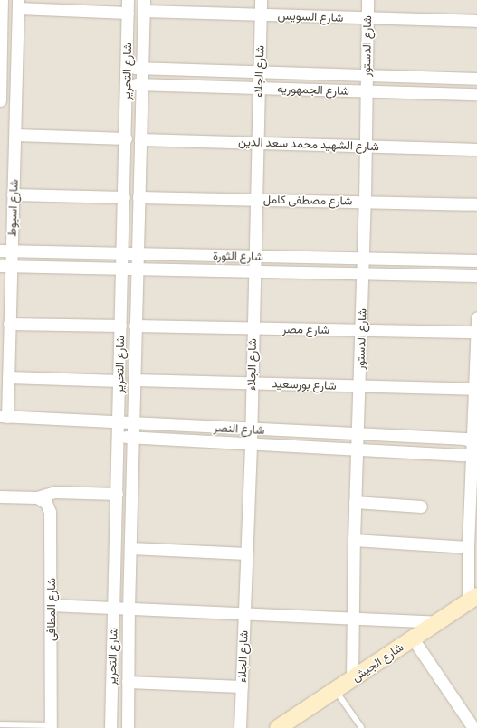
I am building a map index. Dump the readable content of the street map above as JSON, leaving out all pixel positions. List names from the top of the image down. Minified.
{"streets":{"main road":["شارع الجيش"],"street":["شارع السويس","شارع الدستور","شارع التحرير","شارع الجلاء","شارع الجمهوريه","شارع الشهيد محمد سعد الدين","شارع مصطفى كامل","شارع اسيوط","شارع الثورة","شارع مصر","شارع بورسعيد","شارع النصر","شارع المطافى"]},"crossings":[["شارع السويس","شارع الدستور"],["شارع السويس","شارع التحرير"],["شارع السويس","شارع الجلاء"],["شارع الدستور","شارع الجمهوريه"],["شارع الدستور","شارع الشهيد محمد سعد الدين"],["شارع الدستور","شارع مصطفى كامل"],["شارع الدستور","شارع الثورة"],["شارع الدستور","شارع مصر"],["شارع الدستور","شارع بورسعيد"],["شارع الدستور","شارع النصر"],["شارع الدستور","شارع الجيش"],["شارع التحرير","شارع الجمهوريه"],["شارع التحرير","شارع الشهيد محمد سعد الدين"],["شارع التحرير","شارع مصطفى كامل"],["شارع التحرير","شارع الثورة"],["شارع التحرير","شارع مصر"],["شارع التحرير","شارع بورسعيد"],["شارع التحرير","شارع النصر"],["شارع الجلاء","شارع الجمهوريه"],["شارع الجلاء","شارع الشهيد محمد سعد الدين"],["شارع الجلاء","شارع مصطفى كامل"],["شارع الجلاء","شارع الثورة"],["شارع الجلاء","شارع مصر"],["شارع الجلاء","شارع بورسعيد"],["شارع الجلاء","شارع النصر"],["شارع اسيوط","شارع الثورة"],["شارع اسيوط","شارع النصر"]]}
